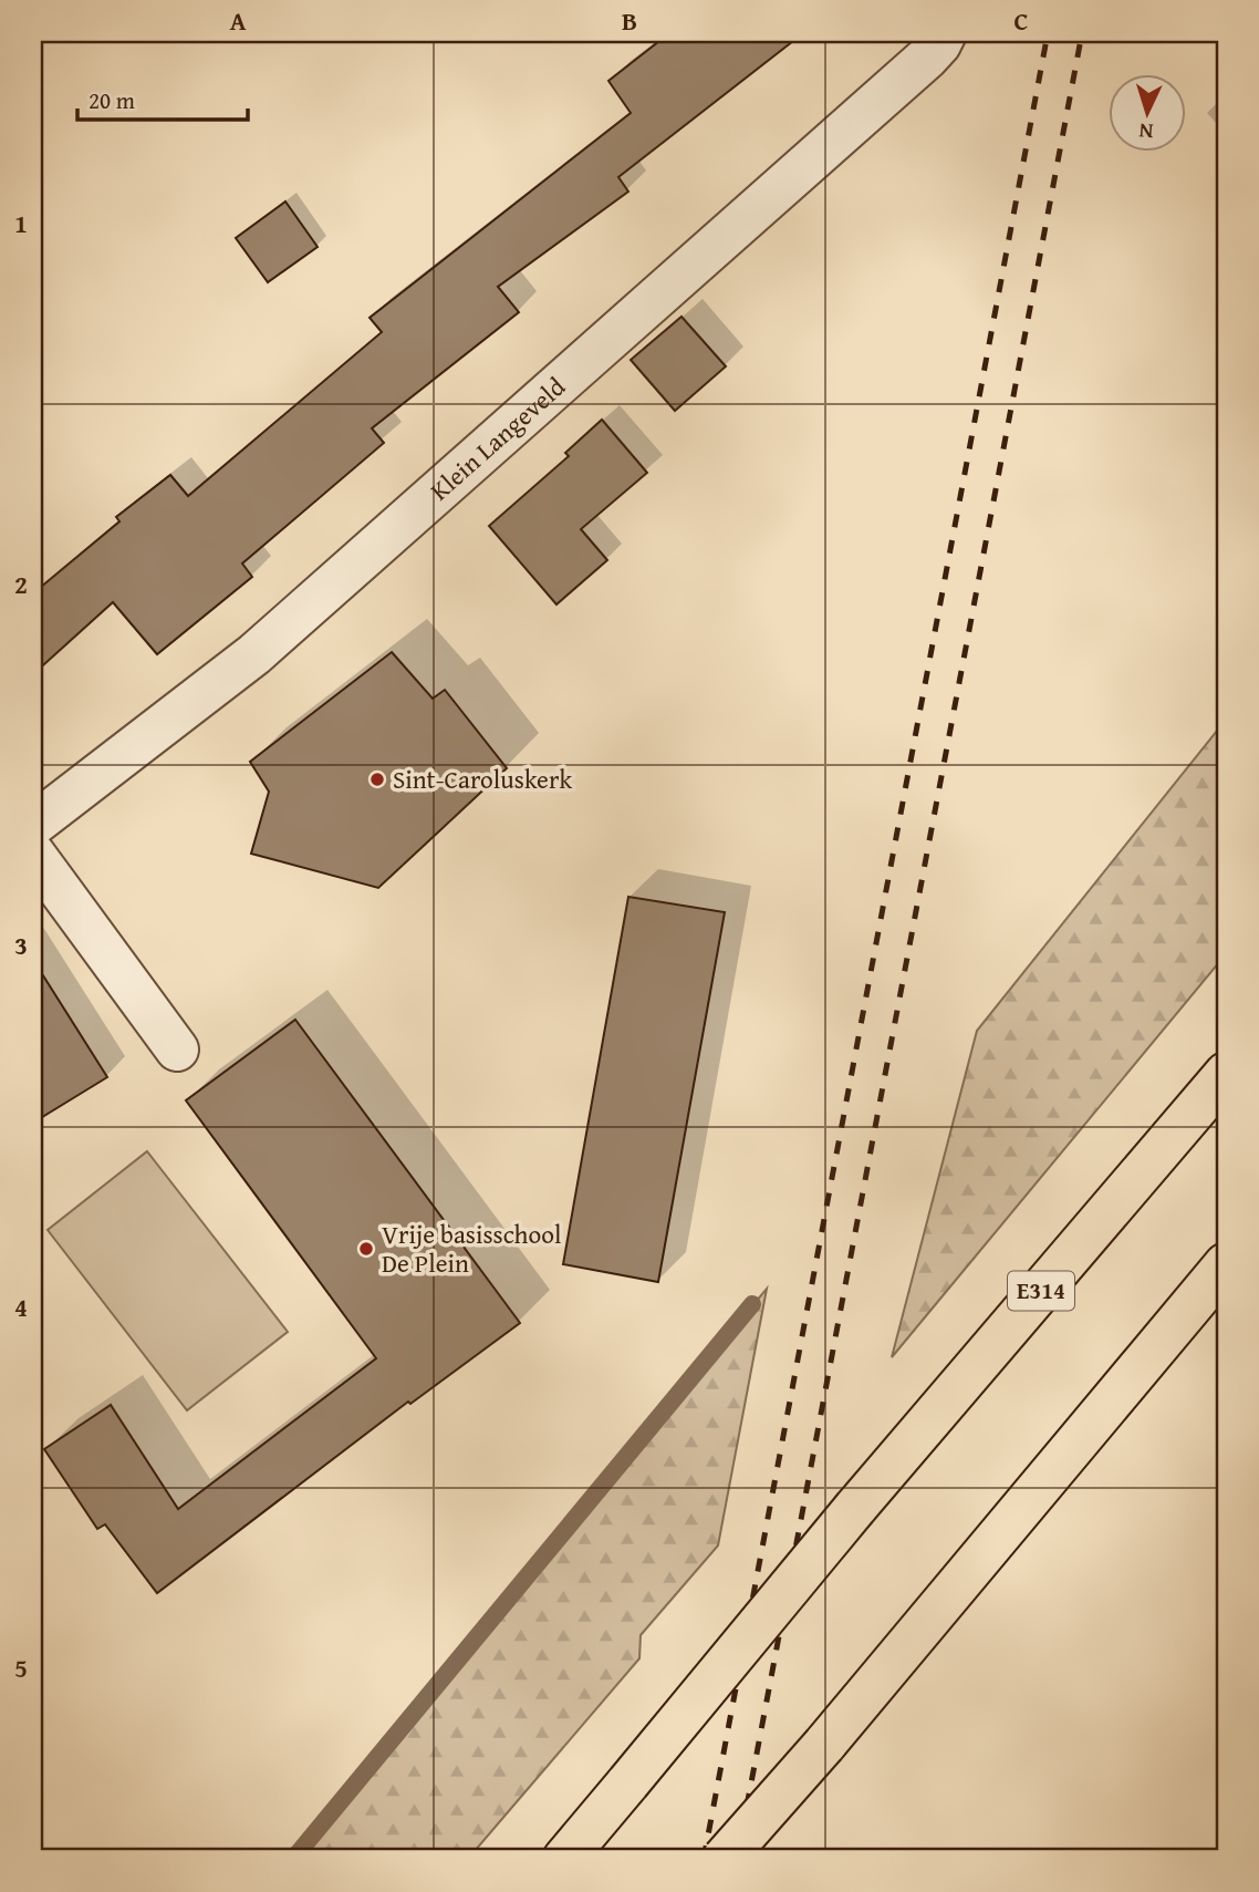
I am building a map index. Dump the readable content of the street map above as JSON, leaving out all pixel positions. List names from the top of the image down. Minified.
{"streets":{"highway":["E314"],"street":["Klein Langeveld"]},"places":["Sint-Caroluskerk","Vrije basisschool De Plein"],"scale_bar":"20 m","north":"bottom","grid":{"columns":["A","B","C"],"rows":["1","2","3","4","5"]}}
